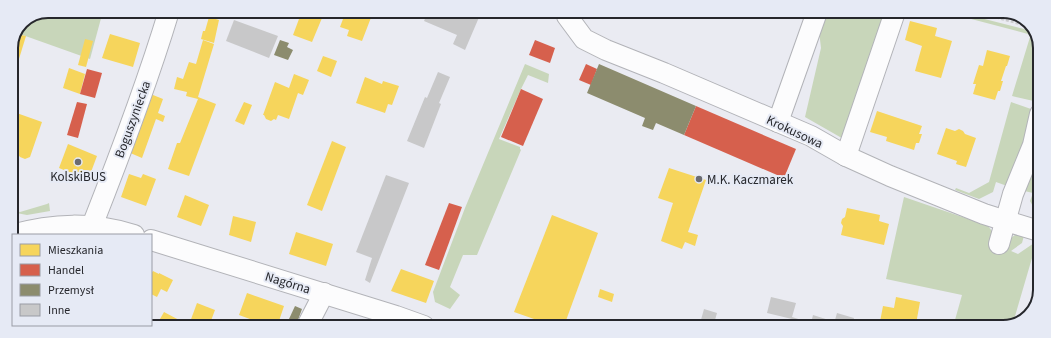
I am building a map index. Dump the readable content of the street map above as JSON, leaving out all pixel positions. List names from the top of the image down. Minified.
{"streets":{"street":["Boguszyniecka","Krokusowa","Nagórna"]},"places":["KolskiBUS","M.K. Kaczmarek"],"legend":["Mieszkania","Handel","Przemysł","Inne"]}
